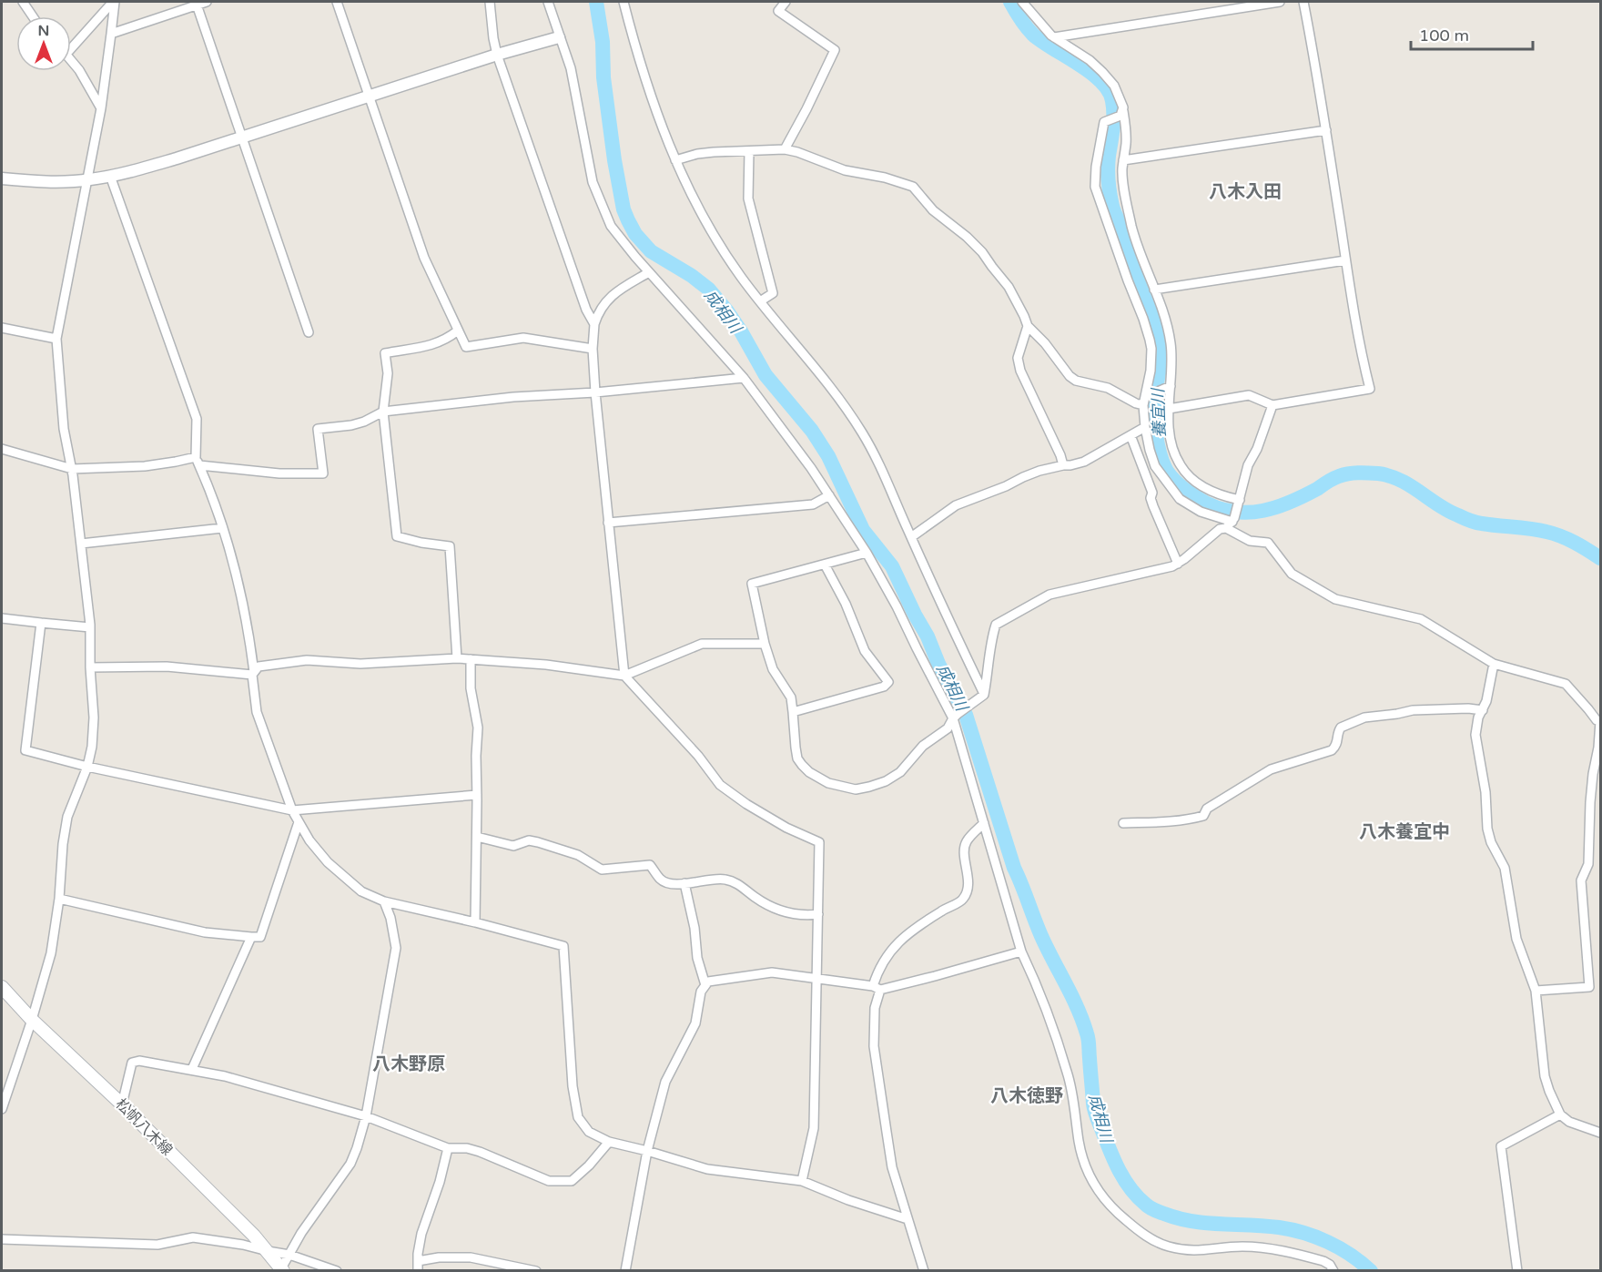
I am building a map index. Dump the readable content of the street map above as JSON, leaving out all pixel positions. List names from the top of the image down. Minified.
{"streets":{"main road":["松帆八木線"]},"districts":["八木入田","八木養宜中","八木野原","八木徳野"],"water":["成相川","養宜川"],"scale_bar":"100 m","north":"top"}
